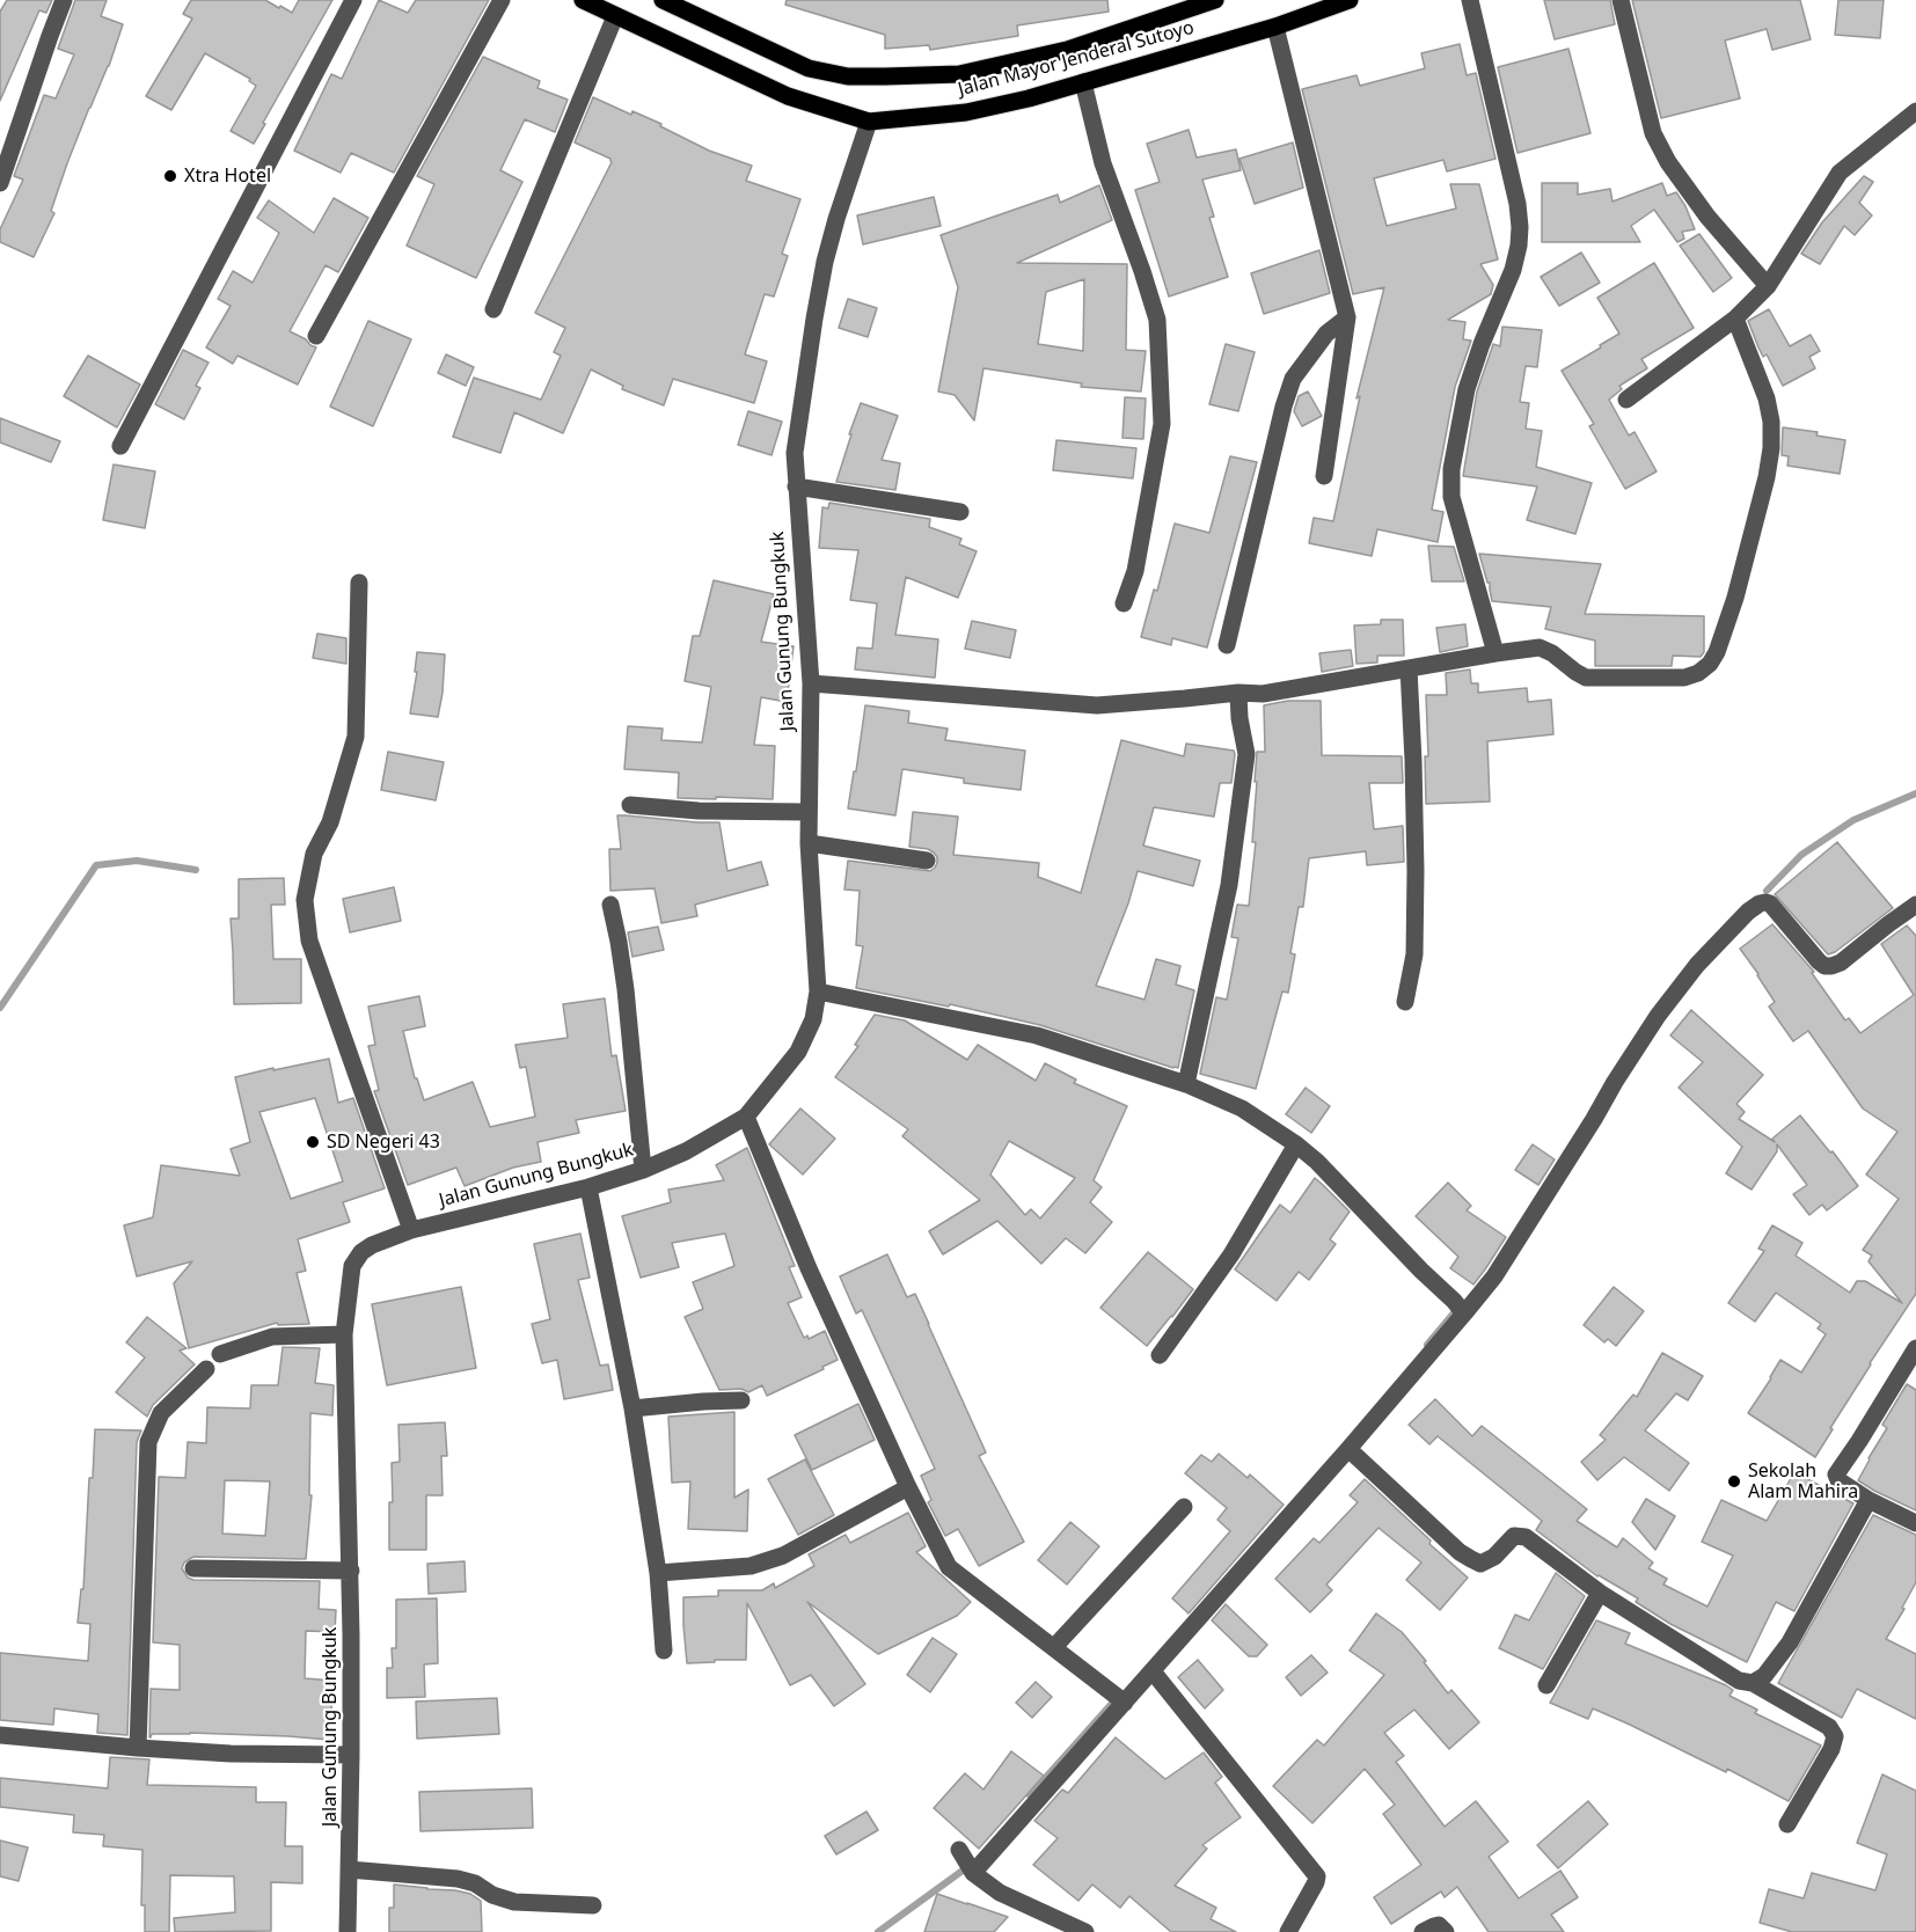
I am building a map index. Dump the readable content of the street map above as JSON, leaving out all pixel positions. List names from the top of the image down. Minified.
{"streets":{"main road":["Jalan Mayor Jenderal Sutoyo"],"street":["Jalan Gunung Bungkuk"]},"crossings":[["Jalan Mayor Jenderal Sutoyo","Jalan Gunung Bungkuk"]],"places":["Xtra Hotel","SD Negeri 43","Sekolah Alam Mahira"]}
